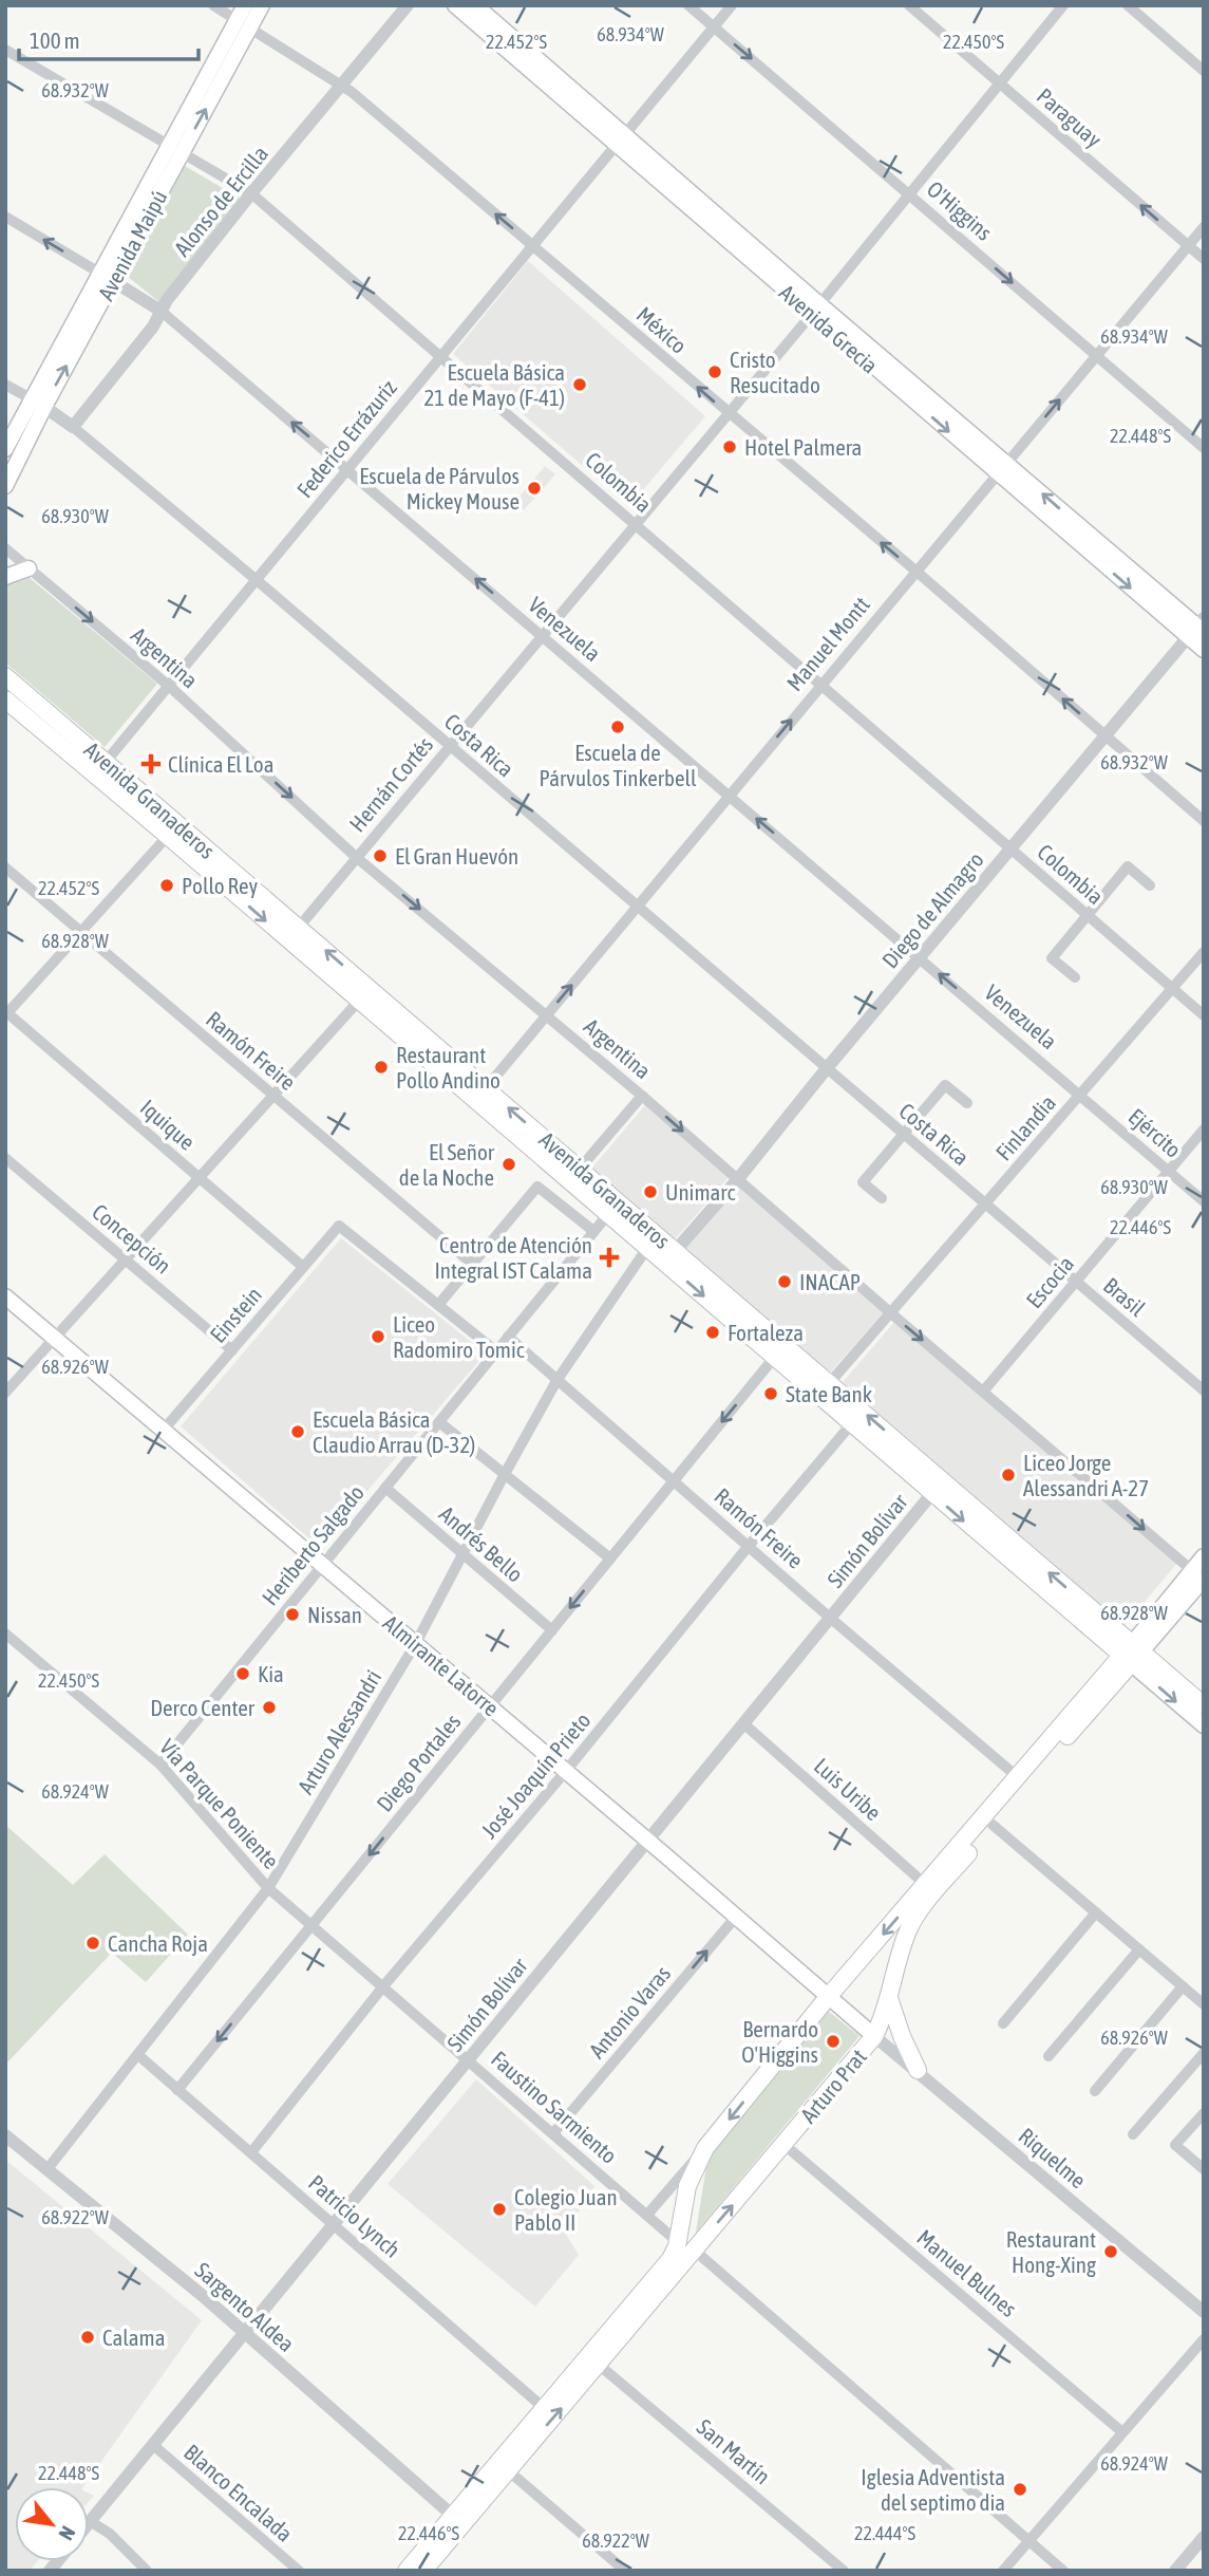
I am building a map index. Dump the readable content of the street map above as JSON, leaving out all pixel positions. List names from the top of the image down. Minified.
{"streets":{"main road":["Avenida Maipú","Avenida Grecia","Avenida Granaderos","Almirante Latorre","Arturo Prat"],"street":["Paraguay","Alonso de Ercilla","O'Higgins","México","Federico Errázuriz","Colombia","Venezuela","Manuel Montt","Argentina","Costa Rica","Hernán Cortés","Diego de Almagro","Ramón Freire","Iquique","Finlandia","Ejército","Concepción","Escocia","Brasil","Einstein","Simón Bolívar","Andrés Bello","Heriberto Salgado","Arturo Alessandri","Diego Portales","José Joaquín Prieto","Luis Uribe","Vía Parque Poniente","Antonio Varas","Faustino Sarmiento","Riquelme","Patricio Lynch","Manuel Bulnes","Sargento Aldea","San Martín","Blanco Encalada"]},"crossings":[["Paraguay","Manuel Montt"],["Paraguay","Hernán Cortés"],["Alonso de Ercilla","México"],["Alonso de Ercilla","Colombia"],["Alonso de Ercilla","Venezuela"],["Alonso de Ercilla","Costa Rica"],["O'Higgins","Federico Errázuriz"],["O'Higgins","Manuel Montt"],["O'Higgins","Hernán Cortés"],["Avenida Maipú","México"],["Avenida Maipú","Colombia"],["Avenida Maipú","Venezuela"],["Avenida Maipú","Costa Rica"],["Avenida Grecia","Federico Errázuriz"],["Avenida Grecia","Manuel Montt"],["Avenida Grecia","Hernán Cortés"],["Avenida Grecia","Diego de Almagro"],["México","Federico Errázuriz"],["México","Manuel Montt"],["México","Hernán Cortés"],["México","Diego de Almagro"],["Federico Errázuriz","Colombia"],["Federico Errázuriz","Venezuela"],["Federico Errázuriz","Argentina"],["Federico Errázuriz","Costa Rica"],["Federico Errázuriz","Avenida Granaderos"],["Colombia","Manuel Montt"],["Colombia","Hernán Cortés"],["Colombia","Diego de Almagro"],["Colombia","Finlandia"],["Venezuela","Manuel Montt"],["Venezuela","Hernán Cortés"],["Venezuela","Diego de Almagro"],["Venezuela","Finlandia"],["Venezuela","Ejército"],["Manuel Montt","Argentina"],["Manuel Montt","Costa Rica"],["Manuel Montt","Avenida Granaderos"],["Argentina","Hernán Cortés"],["Argentina","Diego de Almagro"],["Argentina","Finlandia"],["Argentina","Escocia"],["Argentina","Arturo Prat"],["Costa Rica","Hernán Cortés"],["Costa Rica","Diego de Almagro"],["Costa Rica","Finlandia"],["Costa Rica","Brasil"],["Hernán Cortés","Avenida Granaderos"],["Avenida Granaderos","Diego de Almagro"],["Avenida Granaderos","Finlandia"],["Avenida Granaderos","Simón Bolívar"],["Avenida Granaderos","Heriberto Salgado"],["Avenida Granaderos","Arturo Alessandri"],["Avenida Granaderos","Diego Portales"],["Avenida Granaderos","José Joaquín Prieto"],["Avenida Granaderos","Arturo Prat"],["Ramón Freire","Simón Bolívar"],["Ramón Freire","Heriberto Salgado"],["Ramón Freire","Arturo Alessandri"],["Ramón Freire","Diego Portales"],["Ramón Freire","José Joaquín Prieto"],["Ramón Freire","Arturo Prat"],["Iquique","Einstein"],["Finlandia","Ejército"],["Finlandia","Brasil"],["Ejército","Escocia"],["Concepción","Einstein"],["Escocia","Brasil"],["Einstein","Almirante Latorre"],["Simón Bolívar","Almirante Latorre"],["Simón Bolívar","Luis Uribe"],["Simón Bolívar","Faustino Sarmiento"],["Simón Bolívar","Patricio Lynch"],["Simón Bolívar","Sargento Aldea"],["Simón Bolívar","Blanco Encalada"],["Andrés Bello","Heriberto Salgado"],["Andrés Bello","Arturo Alessandri"],["Andrés Bello","Diego Portales"],["Heriberto Salgado","Almirante Latorre"],["Heriberto Salgado","Vía Parque Poniente"],["Almirante Latorre","Arturo Alessandri"],["Almirante Latorre","Diego Portales"],["Almirante Latorre","José Joaquín Prieto"],["Almirante Latorre","Antonio Varas"],["Almirante Latorre","Arturo Prat"],["Almirante Latorre","Riquelme"],["Arturo Alessandri","Vía Parque Poniente"],["Arturo Alessandri","Faustino Sarmiento"],["Arturo Alessandri","Patricio Lynch"],["Arturo Alessandri","Sargento Aldea"],["Diego Portales","Faustino Sarmiento"],["Diego Portales","Patricio Lynch"],["José Joaquín Prieto","Faustino Sarmiento"],["José Joaquín Prieto","Patricio Lynch"],["Luis Uribe","Arturo Prat"],["Vía Parque Poniente","Faustino Sarmiento"],["Antonio Varas","Faustino Sarmiento"],["Arturo Prat","Faustino Sarmiento"],["Arturo Prat","Riquelme"],["Arturo Prat","Patricio Lynch"],["Arturo Prat","Manuel Bulnes"],["Arturo Prat","Sargento Aldea"],["Arturo Prat","San Martín"]],"one_way":["Paraguay","O'Higgins","México","Venezuela","Manuel Montt","Argentina","Diego Portales","Antonio Varas"],"places":{"other":["Cristo Resucitado","Escuela Básica 21 de Mayo (F-41)","Hotel Palmera","Escuela de Párvulos Mickey Mouse","Escuela de Párvulos Tinkerbell","El Gran Huevón","Pollo Rey","Restaurant Pollo Andino","El Señor de la Noche","Unimarc","INACAP","Fortaleza","Liceo Radomiro Tomic","State Bank","Escuela Básica Claudio Arrau (D-32)","Liceo Jorge Alessandri A-27","Nissan","Kia","Derco Center","Cancha Roja","Bernardo O'Higgins","Colegio Juan Pablo II","Restaurant Hong-Xing","Calama","Iglesia Adventista del septimo dia"],"health":["Clínica El Loa","Centro de Atención Integral IST Calama"]},"scale_bar":"100 m","north":"bottom right","coordinates":["68.934°W","22.452°S","22.450°S","68.932°W","22.448°S","68.930°W","68.928°W","22.446°S","68.926°W","68.924°W","68.922°W","22.444°S"]}
